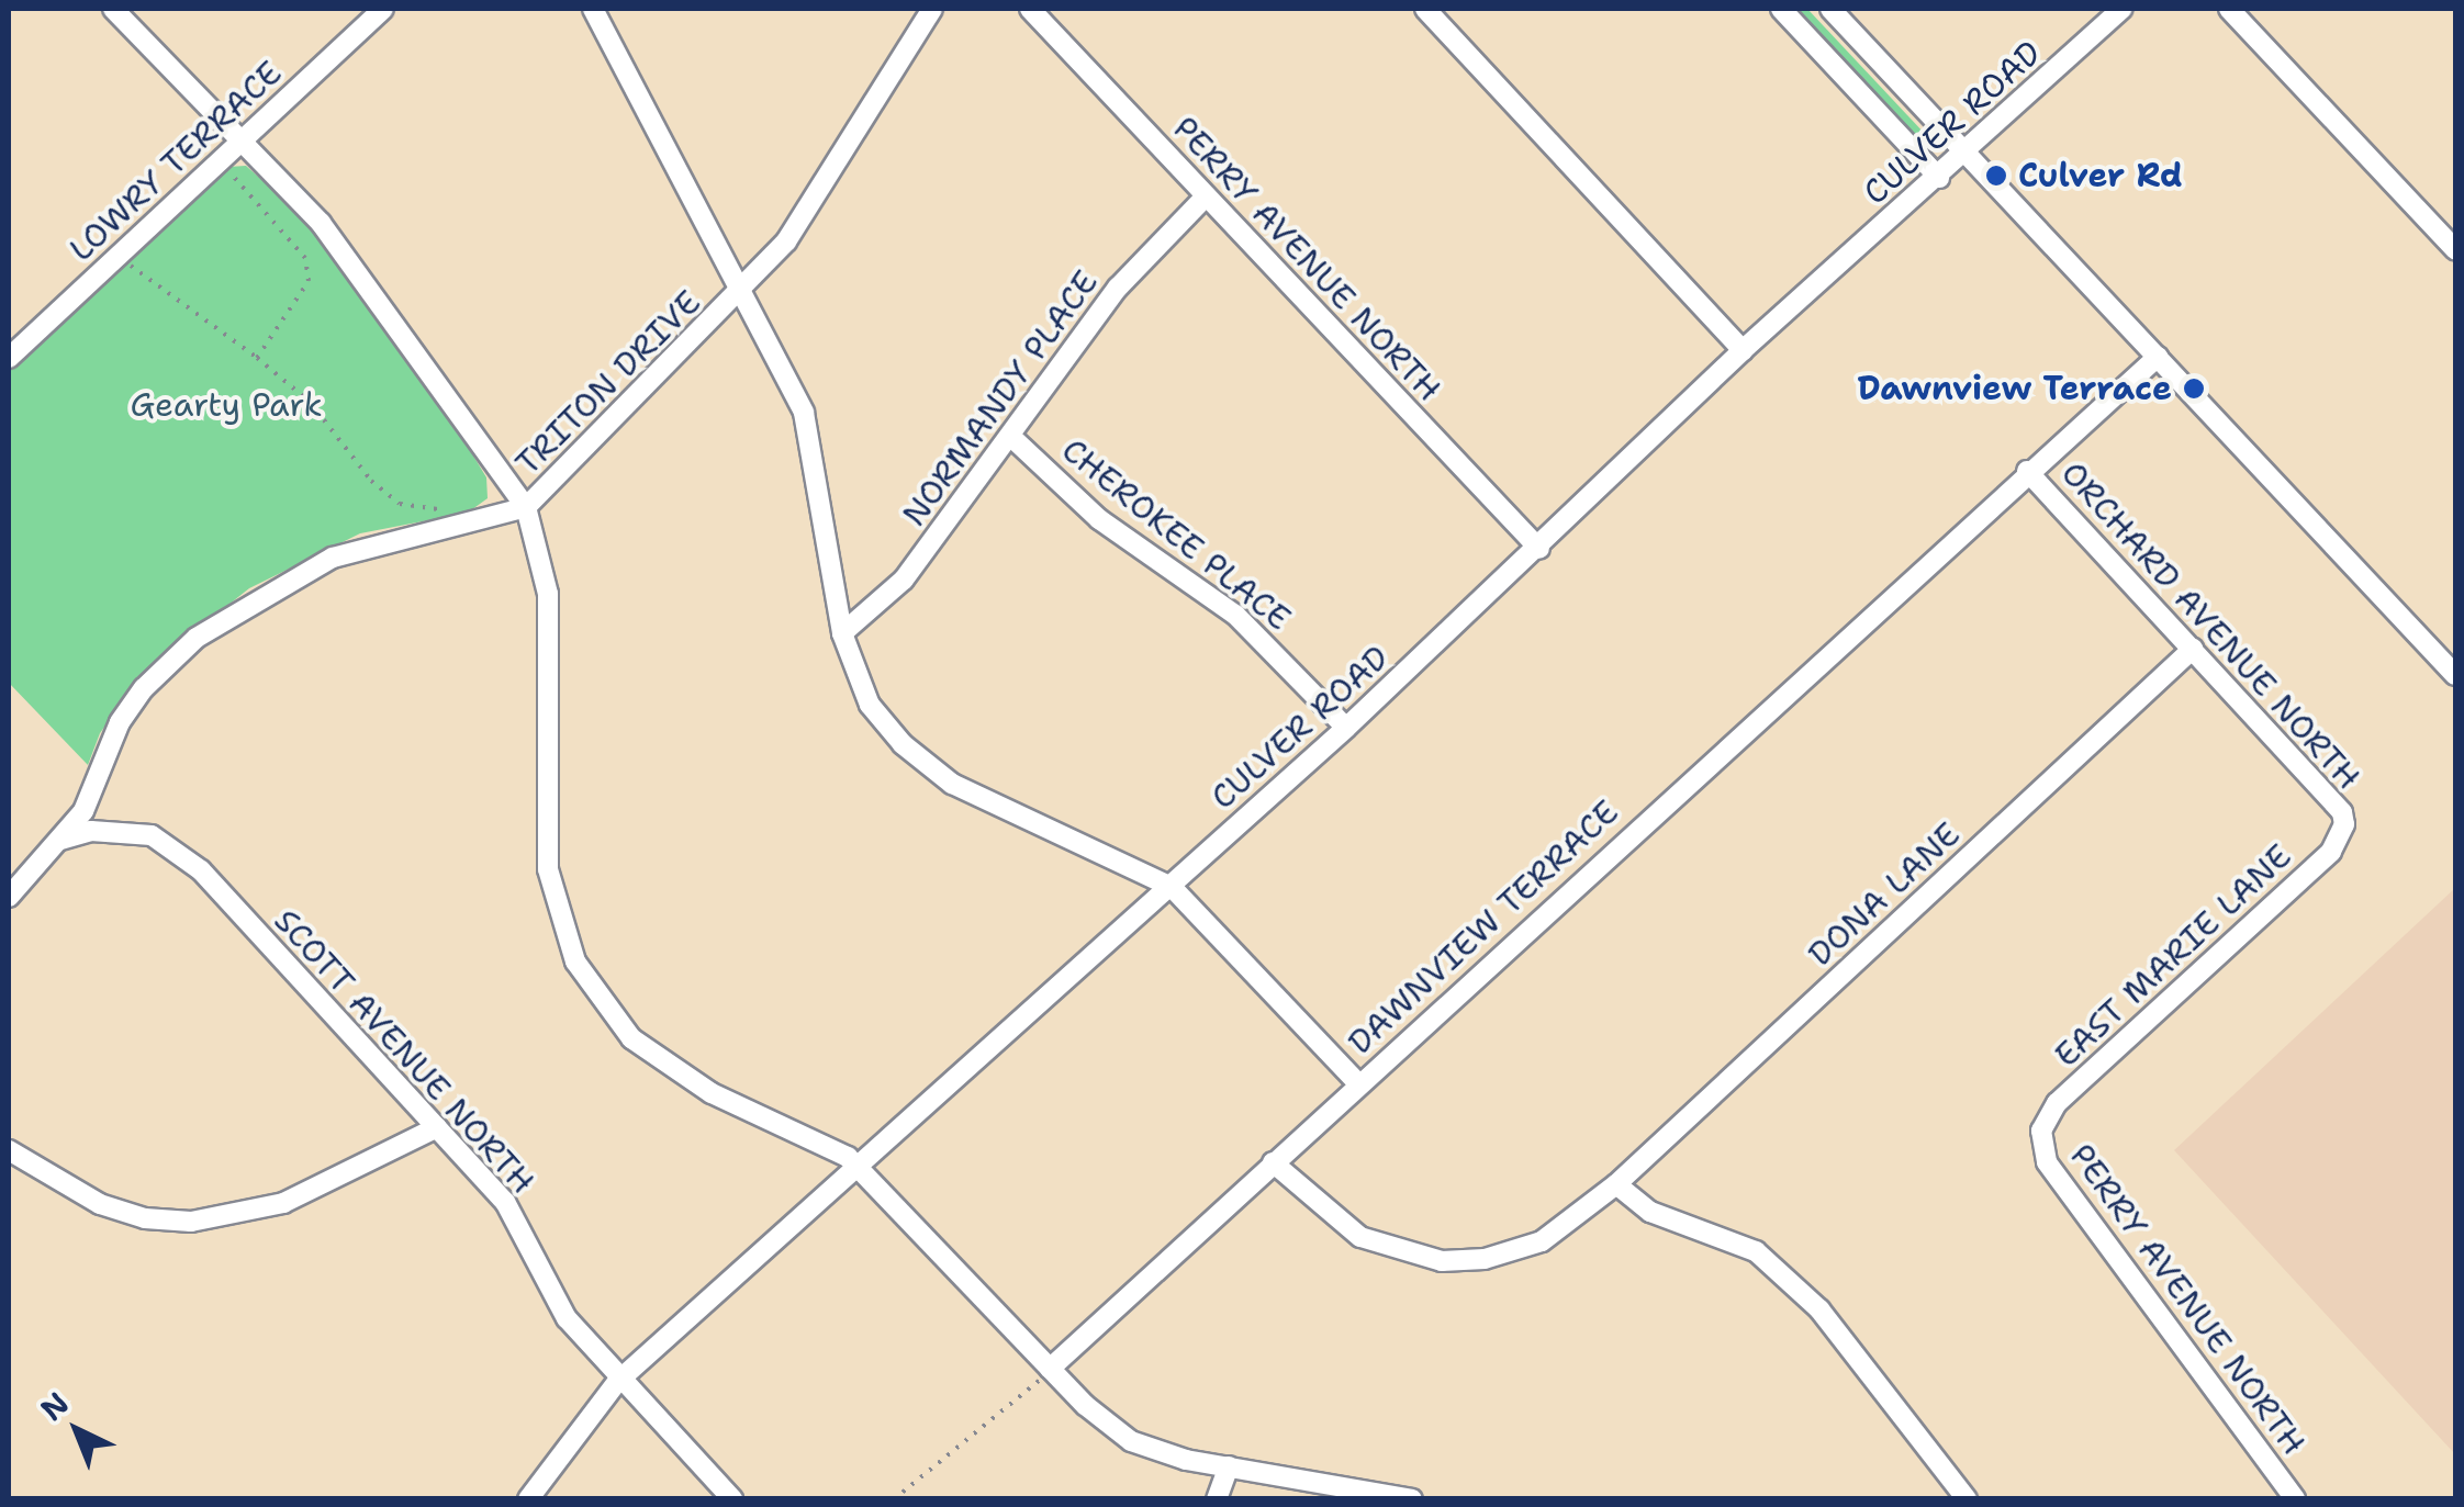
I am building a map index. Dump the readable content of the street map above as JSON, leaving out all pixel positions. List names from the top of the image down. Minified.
{"streets":{"street":["CULVER ROAD","LOWRY TERRACE","PERRY AVENUE NORTH","TRITON DRIVE","NORMANDY PLACE","CHEROKEE PLACE","ORCHARD AVENUE NORTH","DONA LANE","DAWNVIEW TERRACE","EAST MARIE LANE","SCOTT AVENUE NORTH"]},"crossings":[["CULVER ROAD","PERRY AVENUE NORTH"],["CULVER ROAD","CHEROKEE PLACE"],["CULVER ROAD","SCOTT AVENUE NORTH"],["PERRY AVENUE NORTH","NORMANDY PLACE"],["PERRY AVENUE NORTH","EAST MARIE LANE"],["TRITON DRIVE","SCOTT AVENUE NORTH"],["NORMANDY PLACE","CHEROKEE PLACE"],["ORCHARD AVENUE NORTH","DONA LANE"],["ORCHARD AVENUE NORTH","DAWNVIEW TERRACE"],["ORCHARD AVENUE NORTH","EAST MARIE LANE"],["DONA LANE","DAWNVIEW TERRACE"]],"parks":["Gearty Park"],"places":["Culver Rd","Dawnview Terrace"],"north":"top left"}
